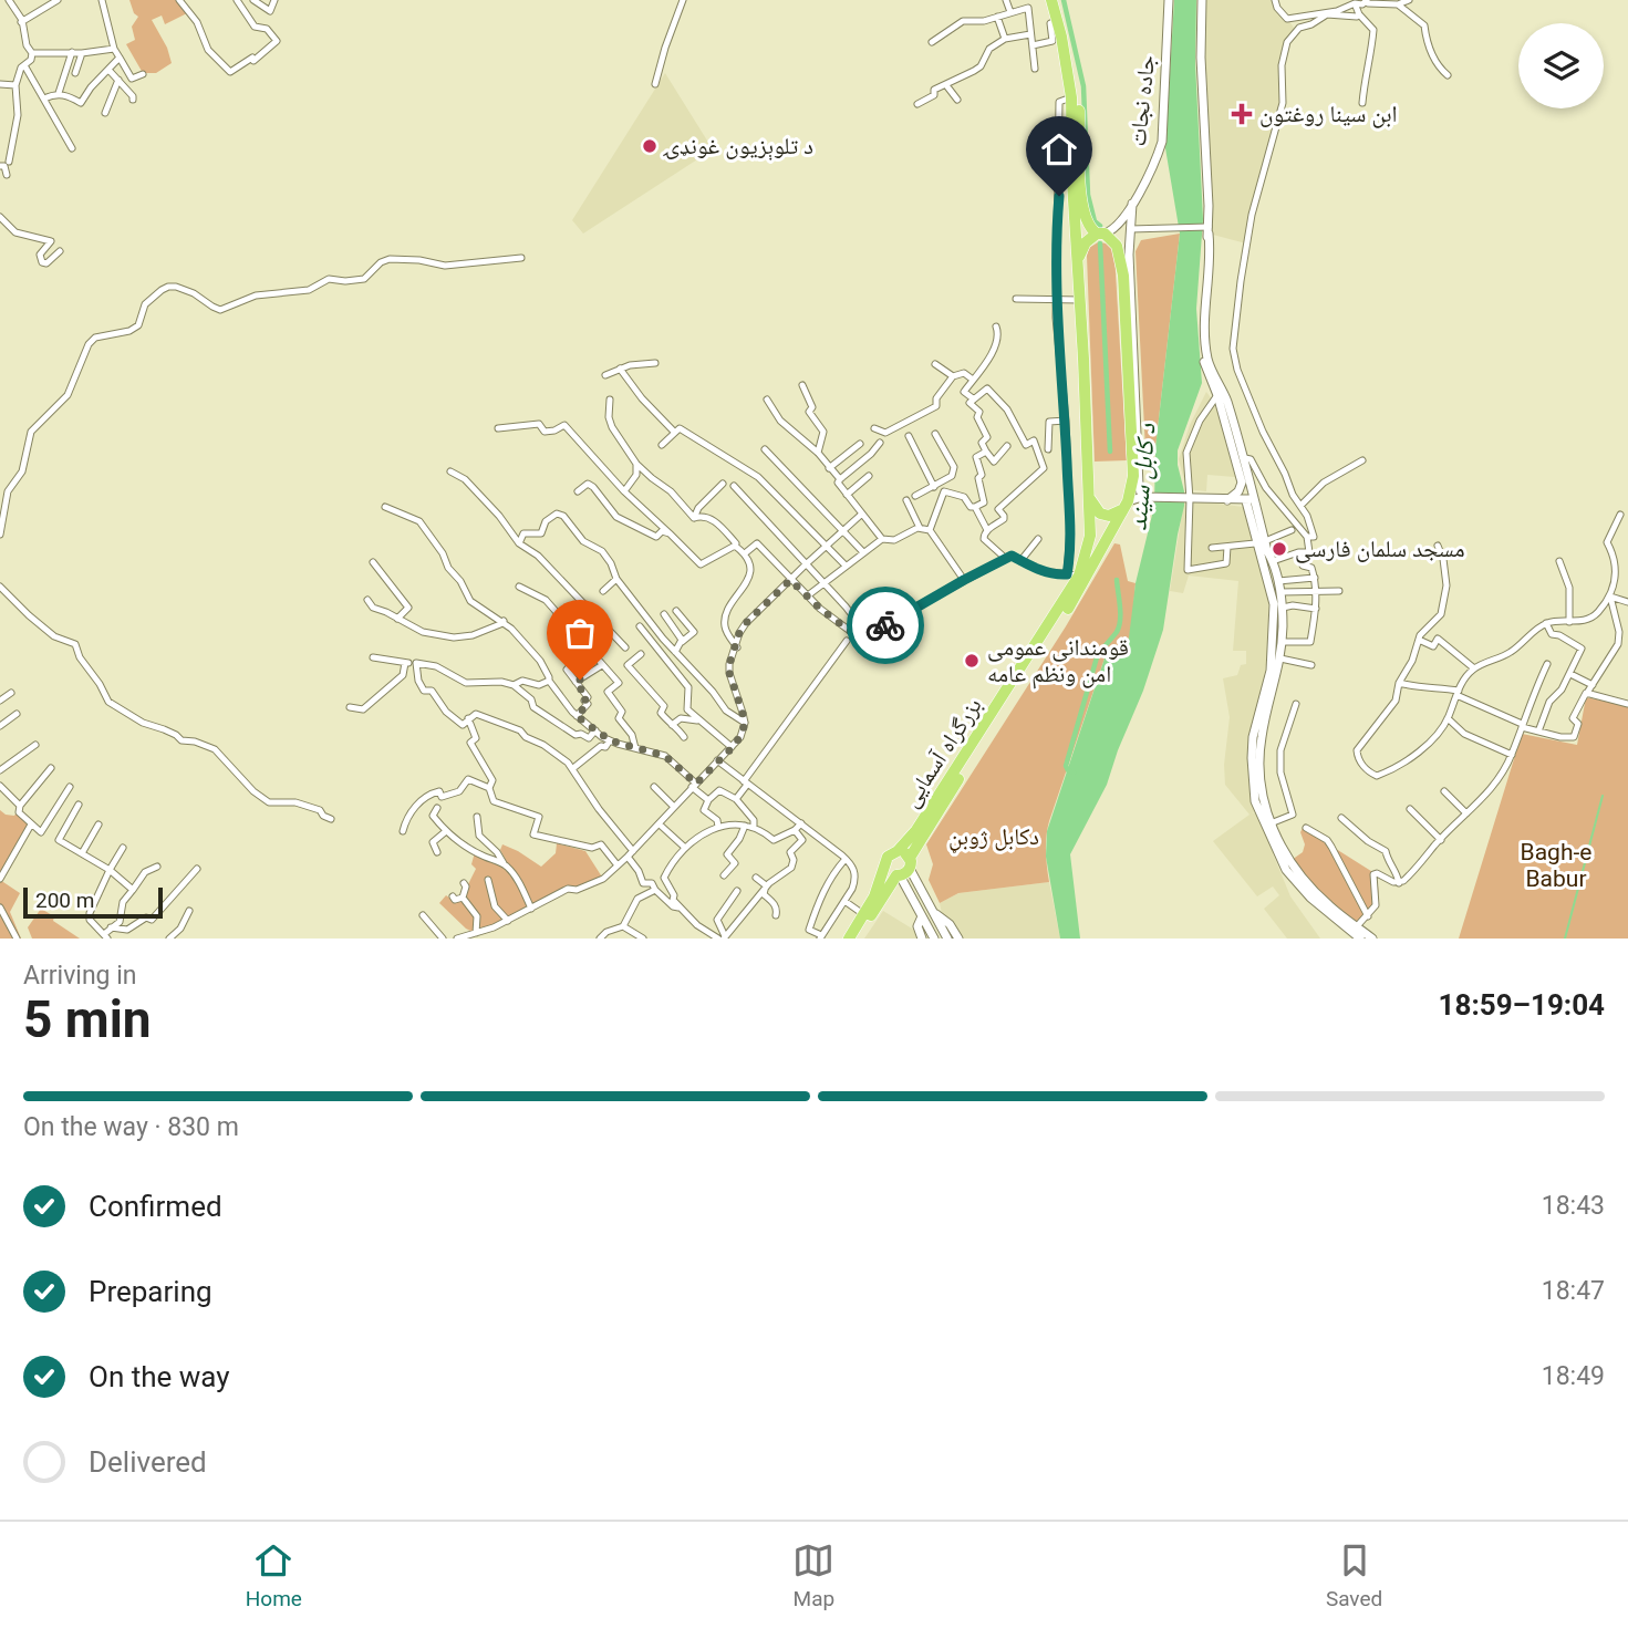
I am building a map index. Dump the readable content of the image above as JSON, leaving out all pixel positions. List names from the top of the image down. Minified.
{"streets":{"highway":["بزرگراه آسمایی"],"main road":["جاده نجات"]},"crossings":[["جاده نجات","بزرگراه آسمایی"]],"water":["د کابل سيند"],"parks":["دکابل ژوبڼ","Bagh-e Babur"],"places":{"health":["ابن سینا روغتون"],"other":["د تلوېزیون غونډۍ","مسجد سلمان فارسی","قومندانی عمومی امن ونظم عامه"]},"scale_bar":"200 m","page":{"scale":"200 m","heading":["5 min","Arriving in","18:59–19:04"],"bar":"On the way · 830 m","list":[["Confirmed","18:43"],["Preparing","18:47"],["On the way","18:49"],"Delivered"],"tabs":["Home","Map","Saved"]}}
